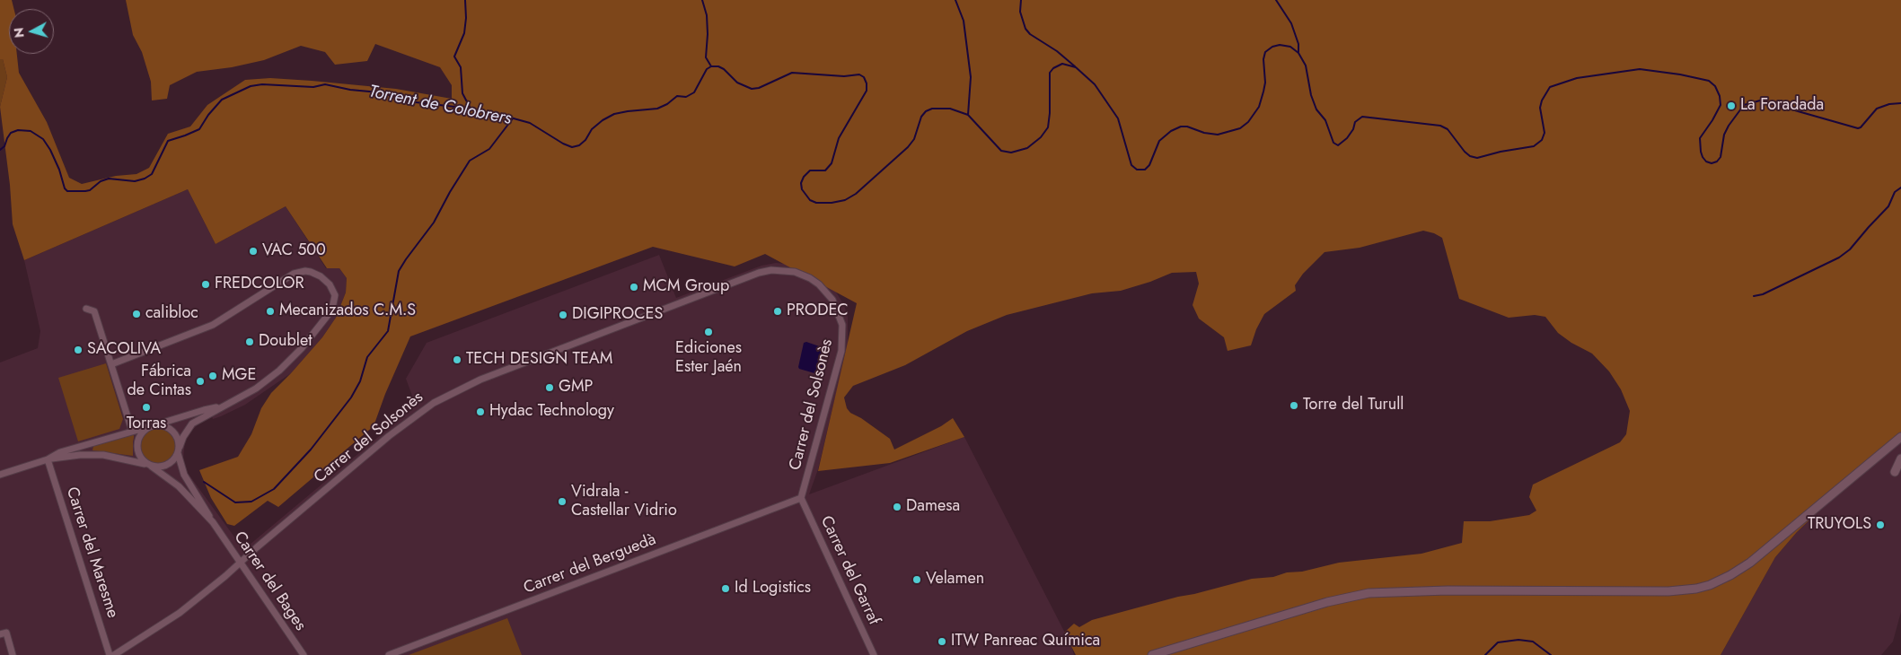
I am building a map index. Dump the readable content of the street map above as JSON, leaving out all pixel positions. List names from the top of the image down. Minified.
{"streets":{"street":["Carrer del Solsonès","Carrer del Maresme","Carrer del Berguedà","Carrer del Garraf","Carrer del Bages"]},"crossings":[["Carrer del Solsonès","Carrer del Berguedà"],["Carrer del Solsonès","Carrer del Garraf"],["Carrer del Solsonès","Carrer del Bages"],["Carrer del Berguedà","Carrer del Garraf"]],"water":["Torrent de Colobrers"],"places":["La Foradada","VAC 500","FREDCOLOR","MCM Group","Mecanizados C.M.S","PRODEC","calibloc","DIGIPROCES","Ediciones Ester Jaén","Doublet","SACOLIVA","TECH DESIGN TEAM","MGE","Fábrica de Cintas","GMP","Torre del Turull","Torras","Hydac Technology","Vidrala - Castellar Vidrio","Damesa","TRUYOLS","Velamen","Id Logistics","ITW Panreac Química"],"north":"left"}
